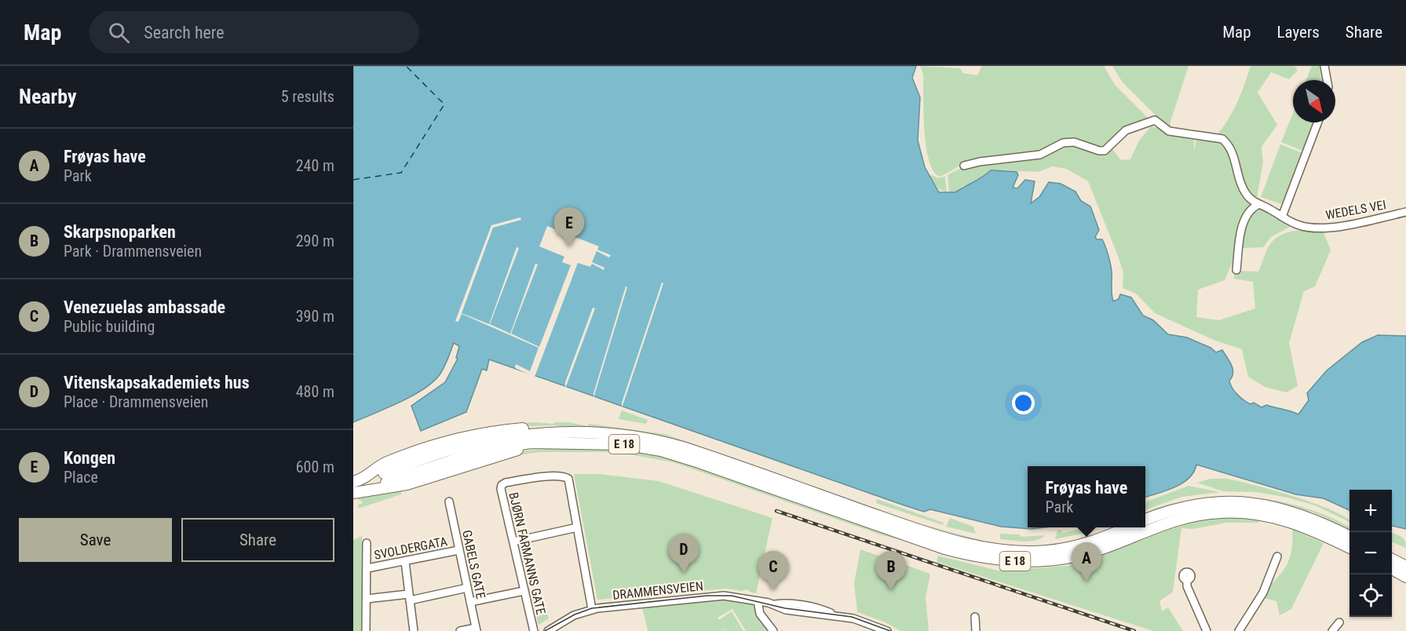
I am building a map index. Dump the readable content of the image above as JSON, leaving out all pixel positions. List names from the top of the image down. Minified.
{"streets":{"highway":["E 18"],"street":["WEDELS VEI","SVOLDERGATA","BJØRN FARMANNS GATE","GABELS GATE","DRAMMENSVEIEN"]},"crossings":[["SVOLDERGATA","GABELS GATE"]],"north":"bottom right","page":{"header":"Map","search":"Search here","nav":["Map","Layers","Share"],"heading":["Nearby","5 results"],"list":[{"mark":"A","name":"Frøyas have","note":"Park","value":"240 m"},{"mark":"B","name":"Skarpsnoparken","note":"Park · Drammensveien","value":"290 m"},{"mark":"C","name":"Venezuelas ambassade","note":"Public building","value":"390 m"},{"mark":"D","name":"Vitenskapsakademiets hus","note":"Place · Drammensveien","value":"480 m"},{"mark":"E","name":"Kongen","note":"Place","value":"600 m"}],"pins":["E","D","A","B","C"],"popup":["Frøyas have","Park"],"map_buttons":["+","−"],"buttons":["Save","Share"]}}
